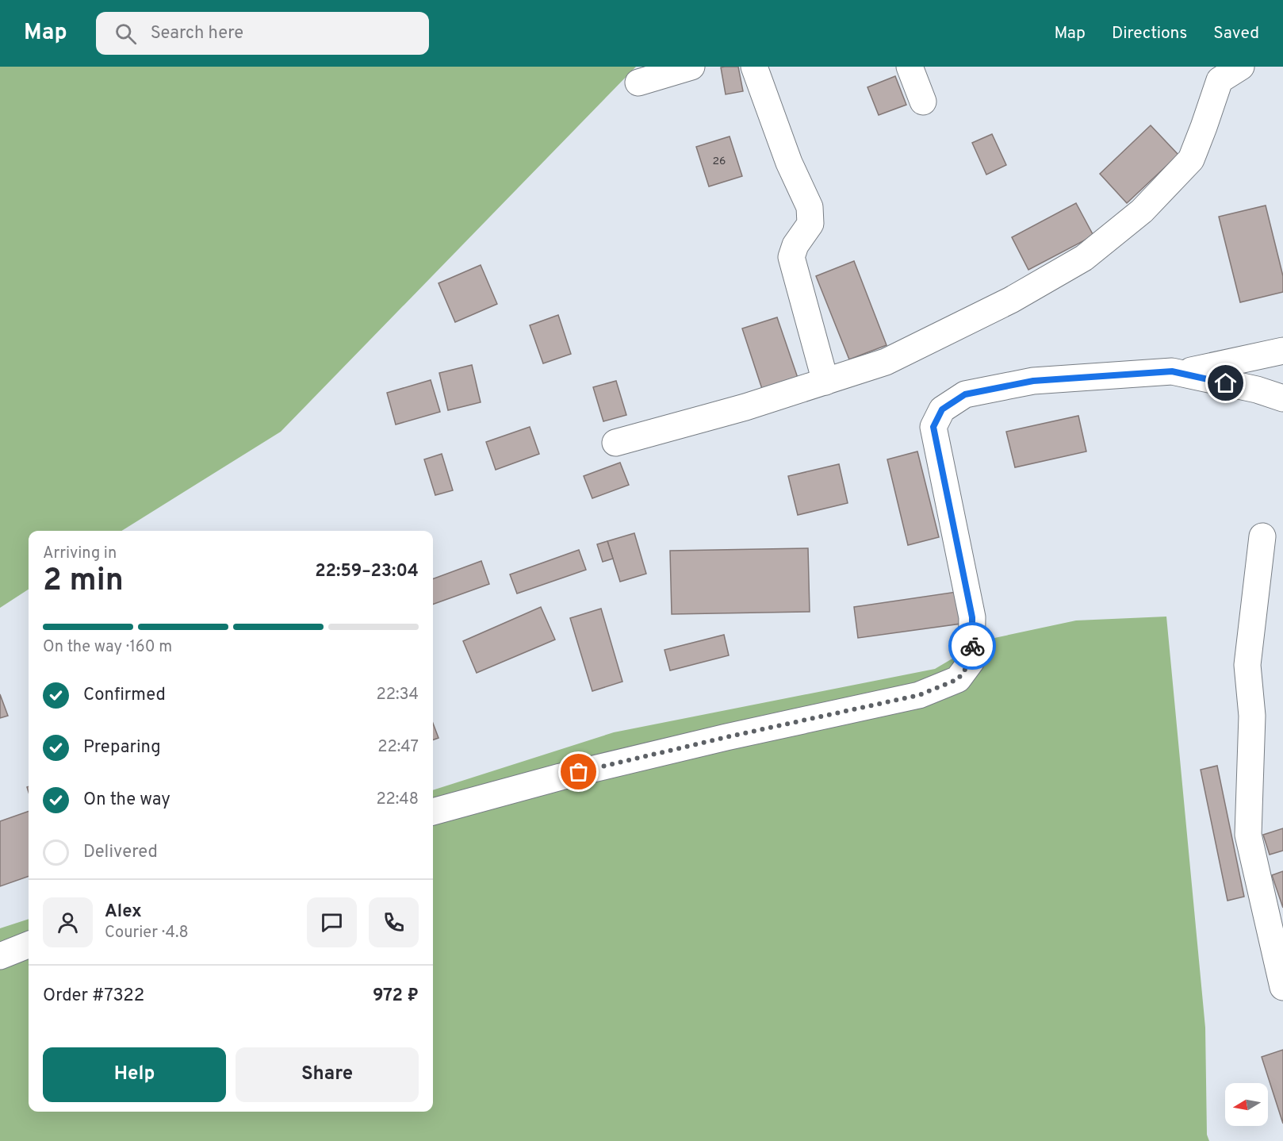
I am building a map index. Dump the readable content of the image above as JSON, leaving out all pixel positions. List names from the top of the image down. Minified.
{"house_numbers":["26"],"north":"left","page":{"header":"Map","search":"Search here","nav":["Map","Directions","Saved"],"heading":["2 min","Arriving in","22:59–23:04"],"panel":["Alex","Courier · 4.8","Order #7322","972 ₽"],"bar":"On the way · 160 m","list":[["Confirmed","22:34"],["Preparing","22:47"],["On the way","22:48"],"Delivered"],"buttons":["Help","Share"]}}
